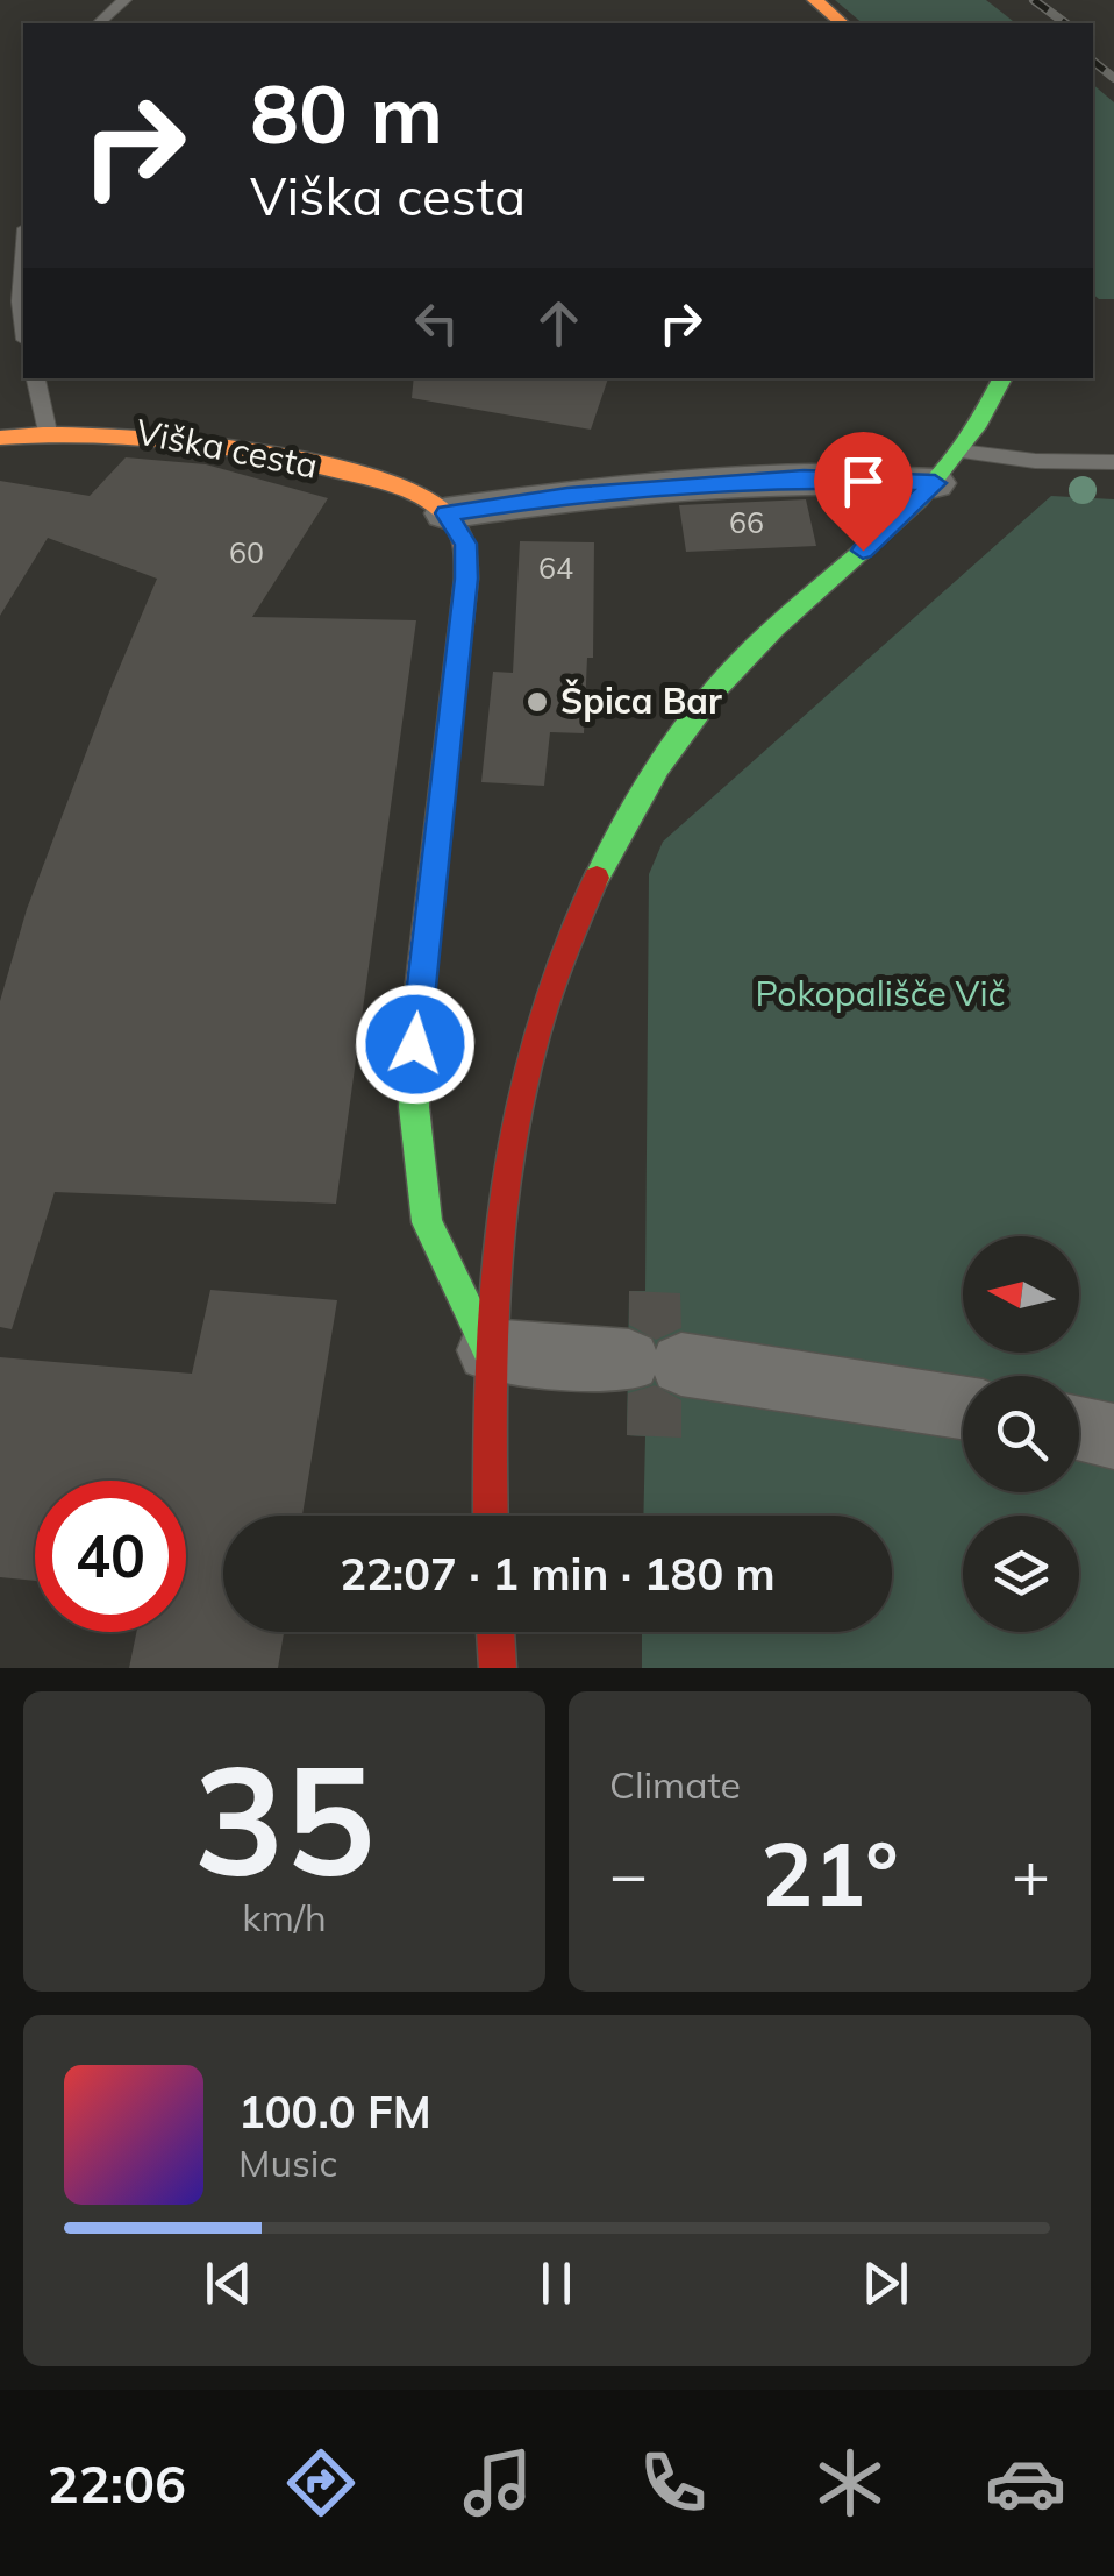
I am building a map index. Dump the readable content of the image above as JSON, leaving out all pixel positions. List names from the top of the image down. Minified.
{"streets":{"street":["Viška cesta"]},"parks":["Pokopališče Vič"],"places":["Špica Bar"],"house_numbers":["66","60","64"],"north":"left","page":{"turn":["80 m","Viška cesta"],"limit":"40","trip":"22:07 · 1 min · 180 m","tile":[["35","km/h"],"Climate"],"heat":["−","21°","+"],"song":["100.0 FM","Music"],"tabs":"22:06"}}
